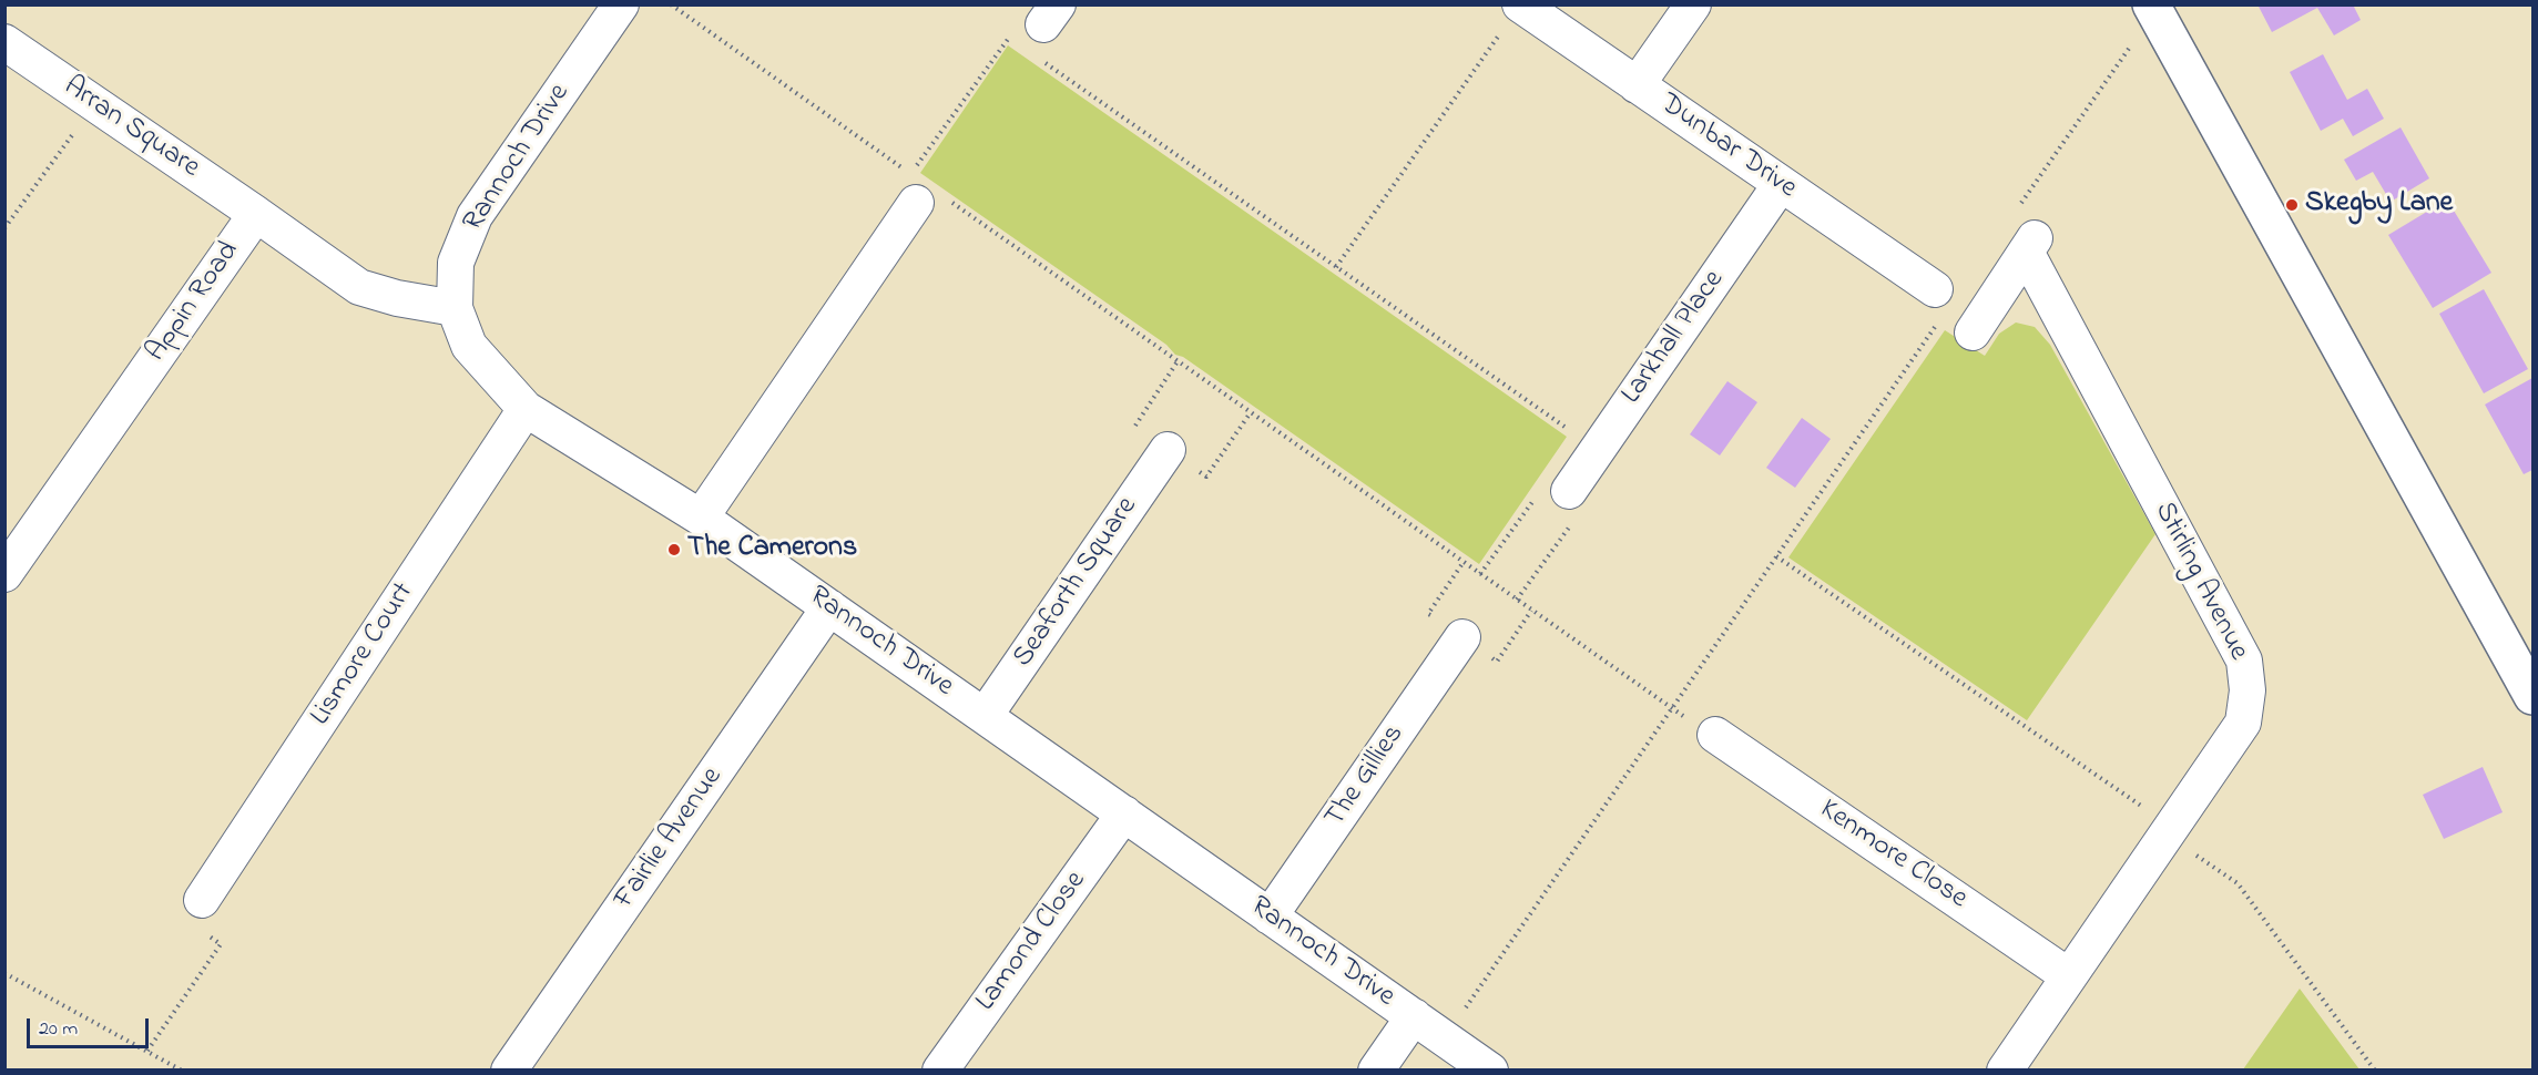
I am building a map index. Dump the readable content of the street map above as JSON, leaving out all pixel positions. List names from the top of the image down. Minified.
{"streets":{"street":["Arran Square","Dunbar Drive","Rannoch Drive","Appin Road","Larkhall Place","Stirling Avenue","Seaforth Square","Lismore Court","The Gillies","Fairlie Avenue","Kenmore Close","Lamond Close"]},"crossings":[["Arran Square","Appin Road"],["Dunbar Drive","Larkhall Place"],["Rannoch Drive","Appin Road"],["Rannoch Drive","Seaforth Square"],["Rannoch Drive","Lismore Court"],["Rannoch Drive","The Gillies"],["Rannoch Drive","Fairlie Avenue"],["Rannoch Drive","Lamond Close"],["Stirling Avenue","Kenmore Close"]],"places":["Skegby Lane","The Camerons"],"scale_bar":"20 m"}
